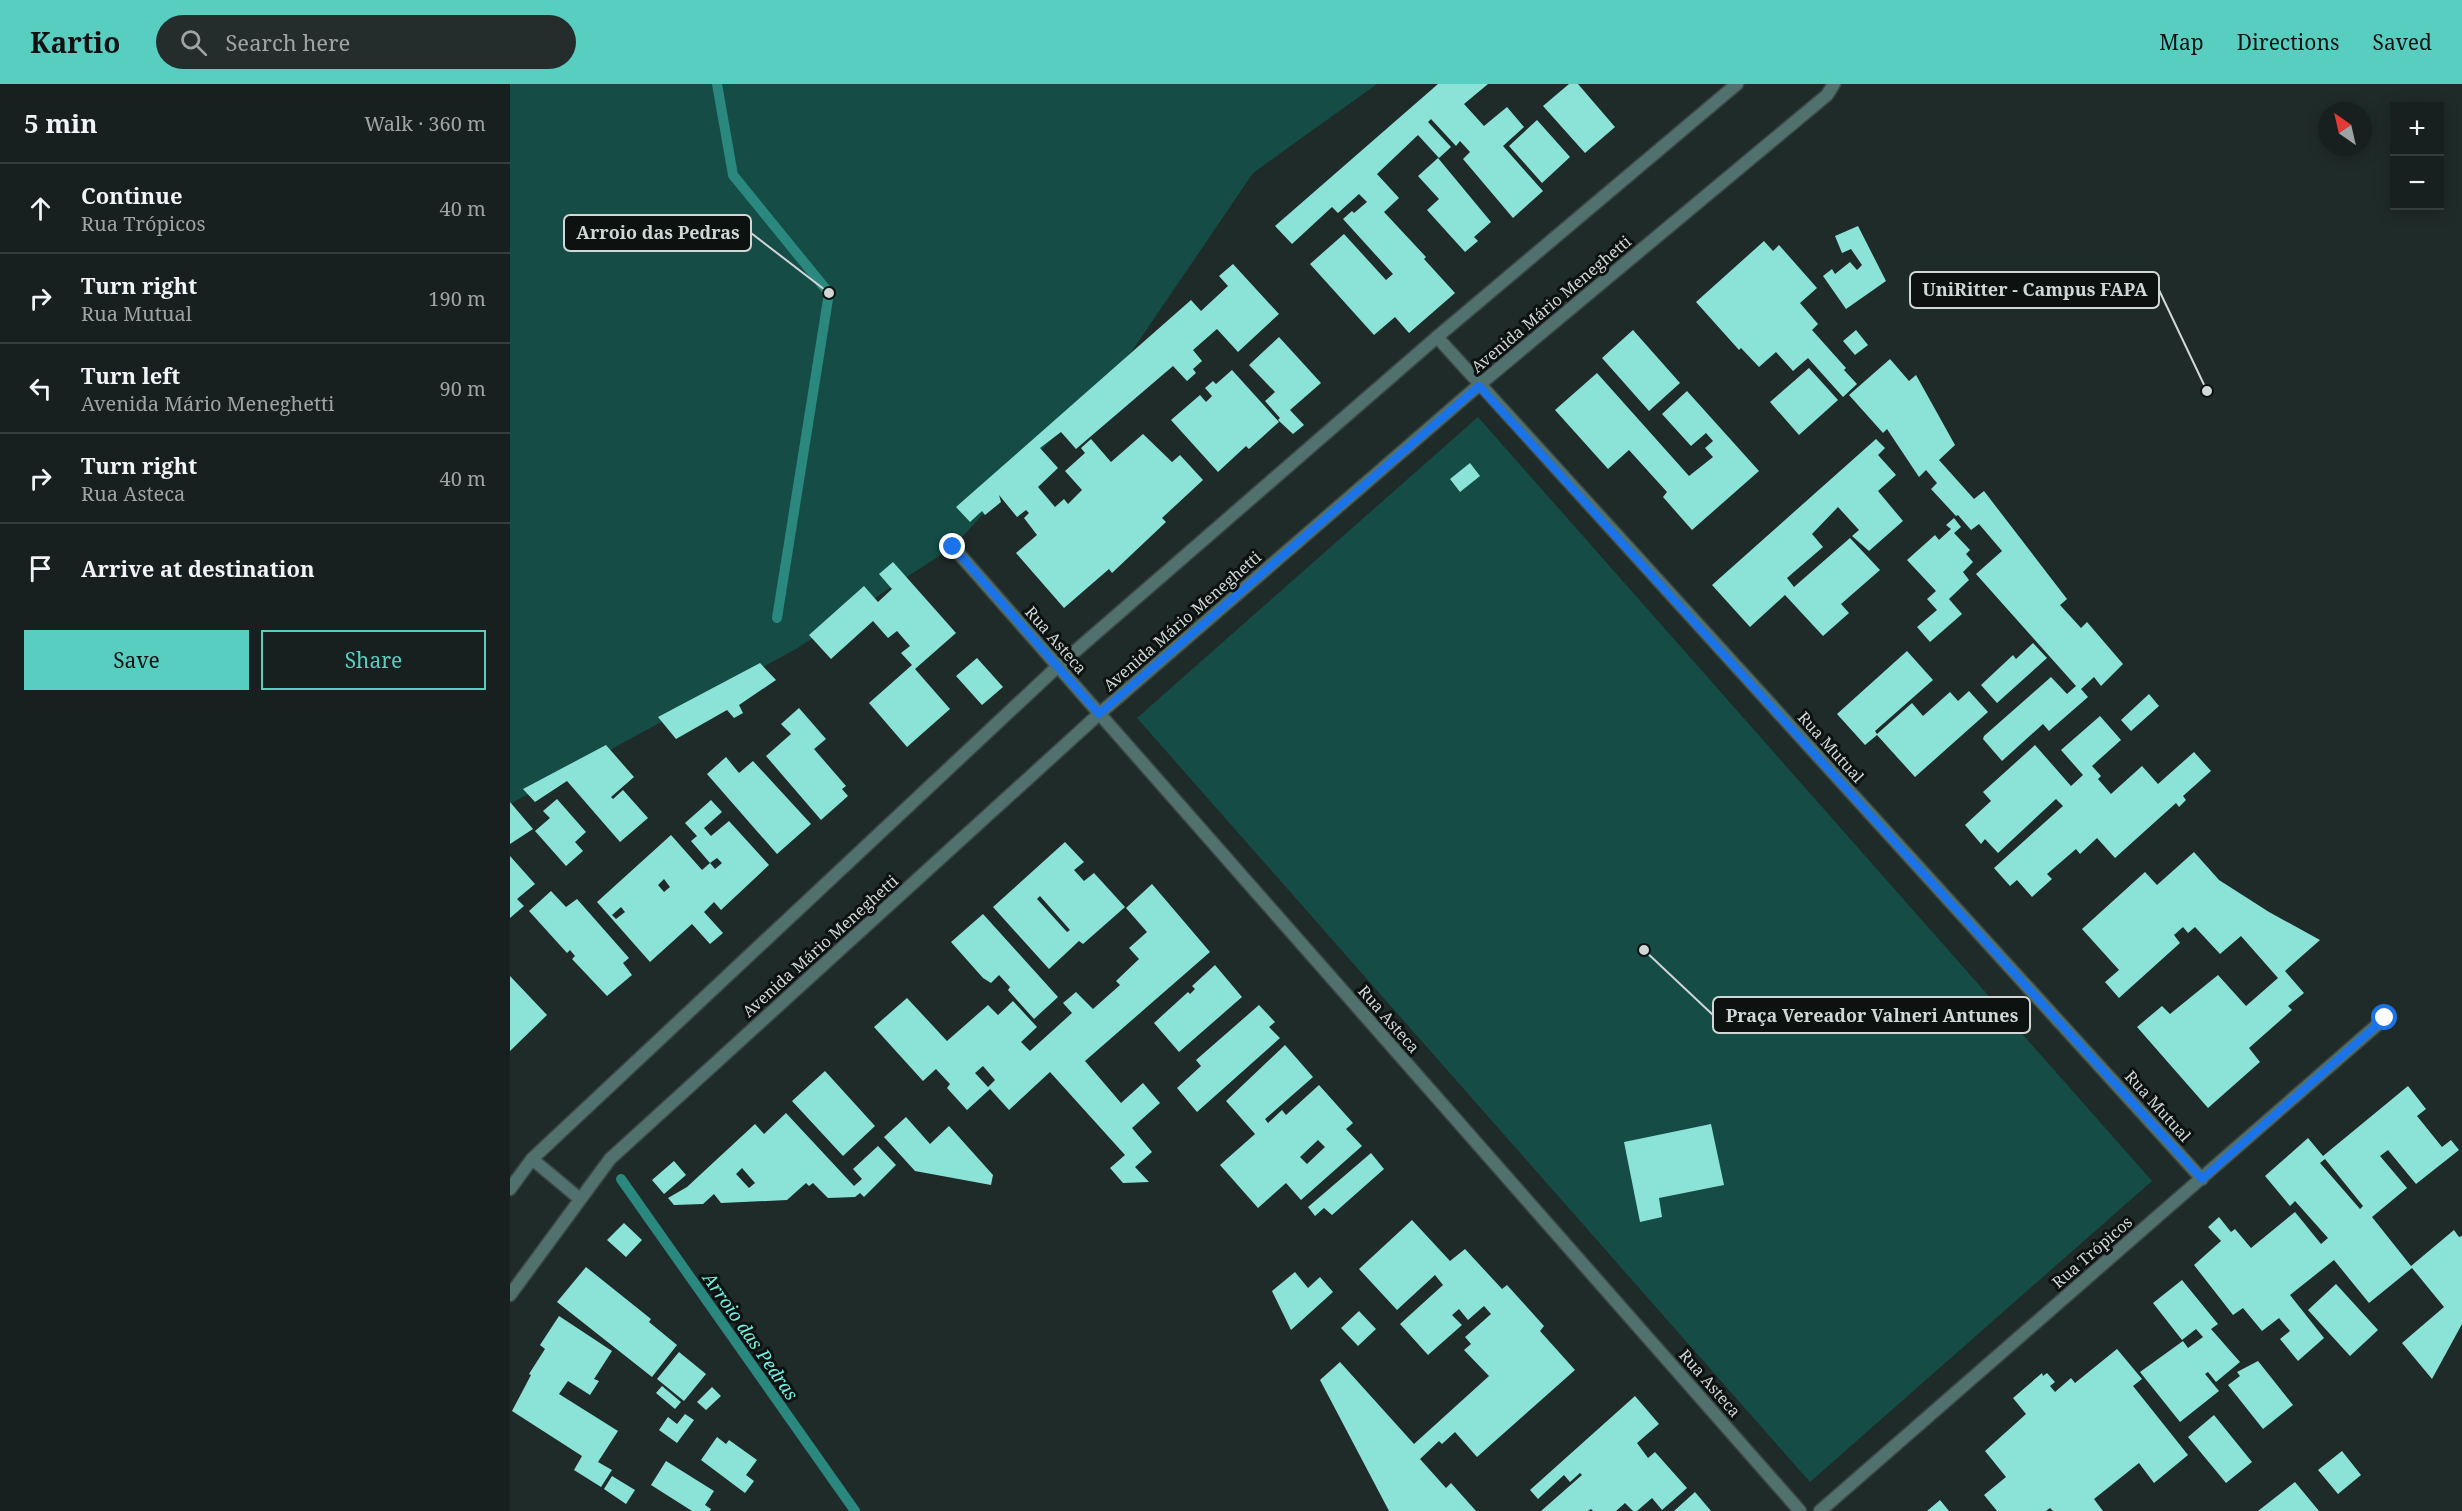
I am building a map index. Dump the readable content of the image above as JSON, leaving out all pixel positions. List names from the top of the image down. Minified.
{"streets":{"street":["Avenida Mário Meneghetti","Rua Asteca","Rua Mutual","Rua Trópicos"]},"crossings":[["Avenida Mário Meneghetti","Rua Asteca"],["Avenida Mário Meneghetti","Rua Mutual"],["Rua Mutual","Rua Trópicos"]],"water":["Arroio das Pedras"],"places":["Arroio das Pedras","UniRitter - Campus FAPA","Praça Vereador Valneri Antunes"],"north":"top left","page":{"header":"Kartio","search":"Search here","nav":["Map","Directions","Saved"],"heading":["5 min","Walk · 360 m"],"map_buttons":["+","−"],"list":[["Continue","Rua Trópicos","40 m"],["Turn right","Rua Mutual","190 m"],["Turn left","Avenida Mário Meneghetti","90 m"],["Turn right","Rua Asteca","40 m"],"Arrive at destination"],"buttons":["Save","Share"]}}
